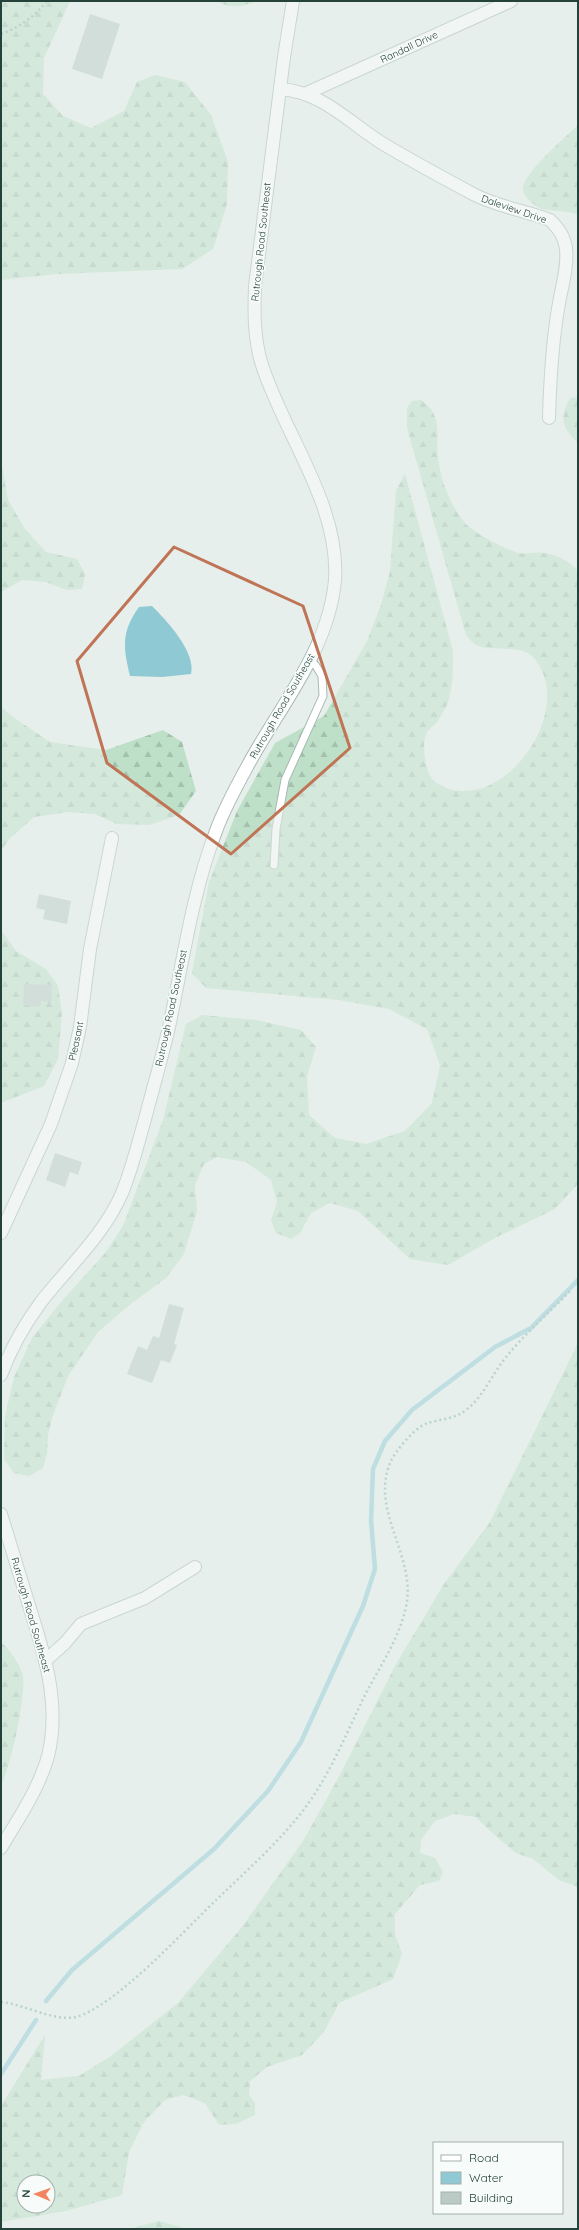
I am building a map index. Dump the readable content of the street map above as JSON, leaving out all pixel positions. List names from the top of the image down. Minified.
{"streets":{"street":["Randall Drive","Daleview Drive","Rutrough Road Southeast","Pleasant"]},"crossings":[["Randall Drive","Daleview Drive"],["Daleview Drive","Rutrough Road Southeast"]],"legend":["Road","Water","Building"],"north":"left"}
